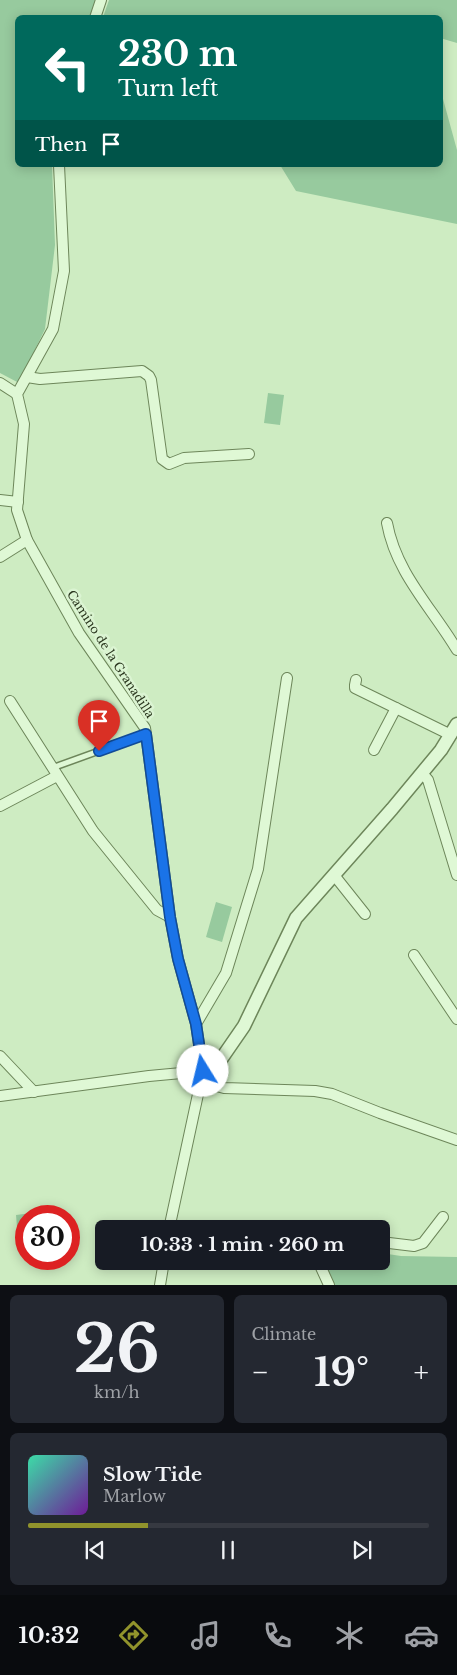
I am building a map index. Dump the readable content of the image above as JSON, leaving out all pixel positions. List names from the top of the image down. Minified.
{"streets":{"street":["Camino de la Granadilla"]},"page":{"turn":["230 m","Turn left"],"then":"Then","limit":"30","trip":"10:33 · 1 min · 260 m","tile":[["26","km/h"],"Climate"],"heat":["−","19°","+"],"song":["Slow Tide","Marlow"],"tabs":"10:32"}}
